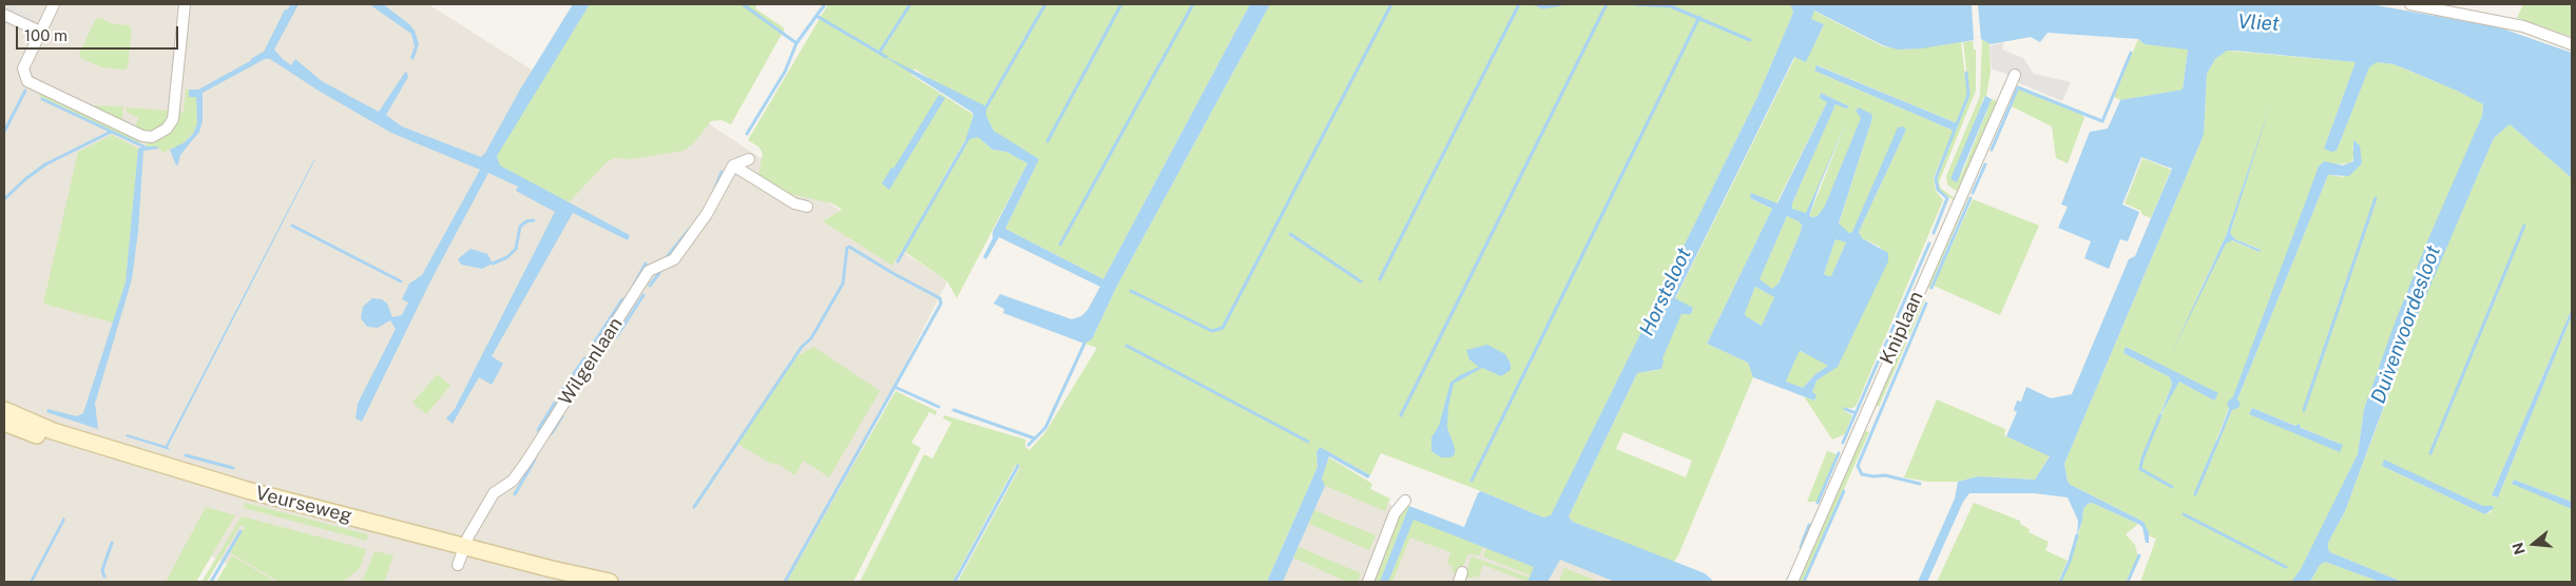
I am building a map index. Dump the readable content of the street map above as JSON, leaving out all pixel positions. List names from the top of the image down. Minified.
{"streets":{"main road":["Veurseweg"],"street":["Kniplaan","Wilgenlaan"]},"crossings":[["Wilgenlaan","Veurseweg"]],"water":["Vliet","Horstsloot","Duivenvoordesloot"],"scale_bar":"100 m","north":"left"}
